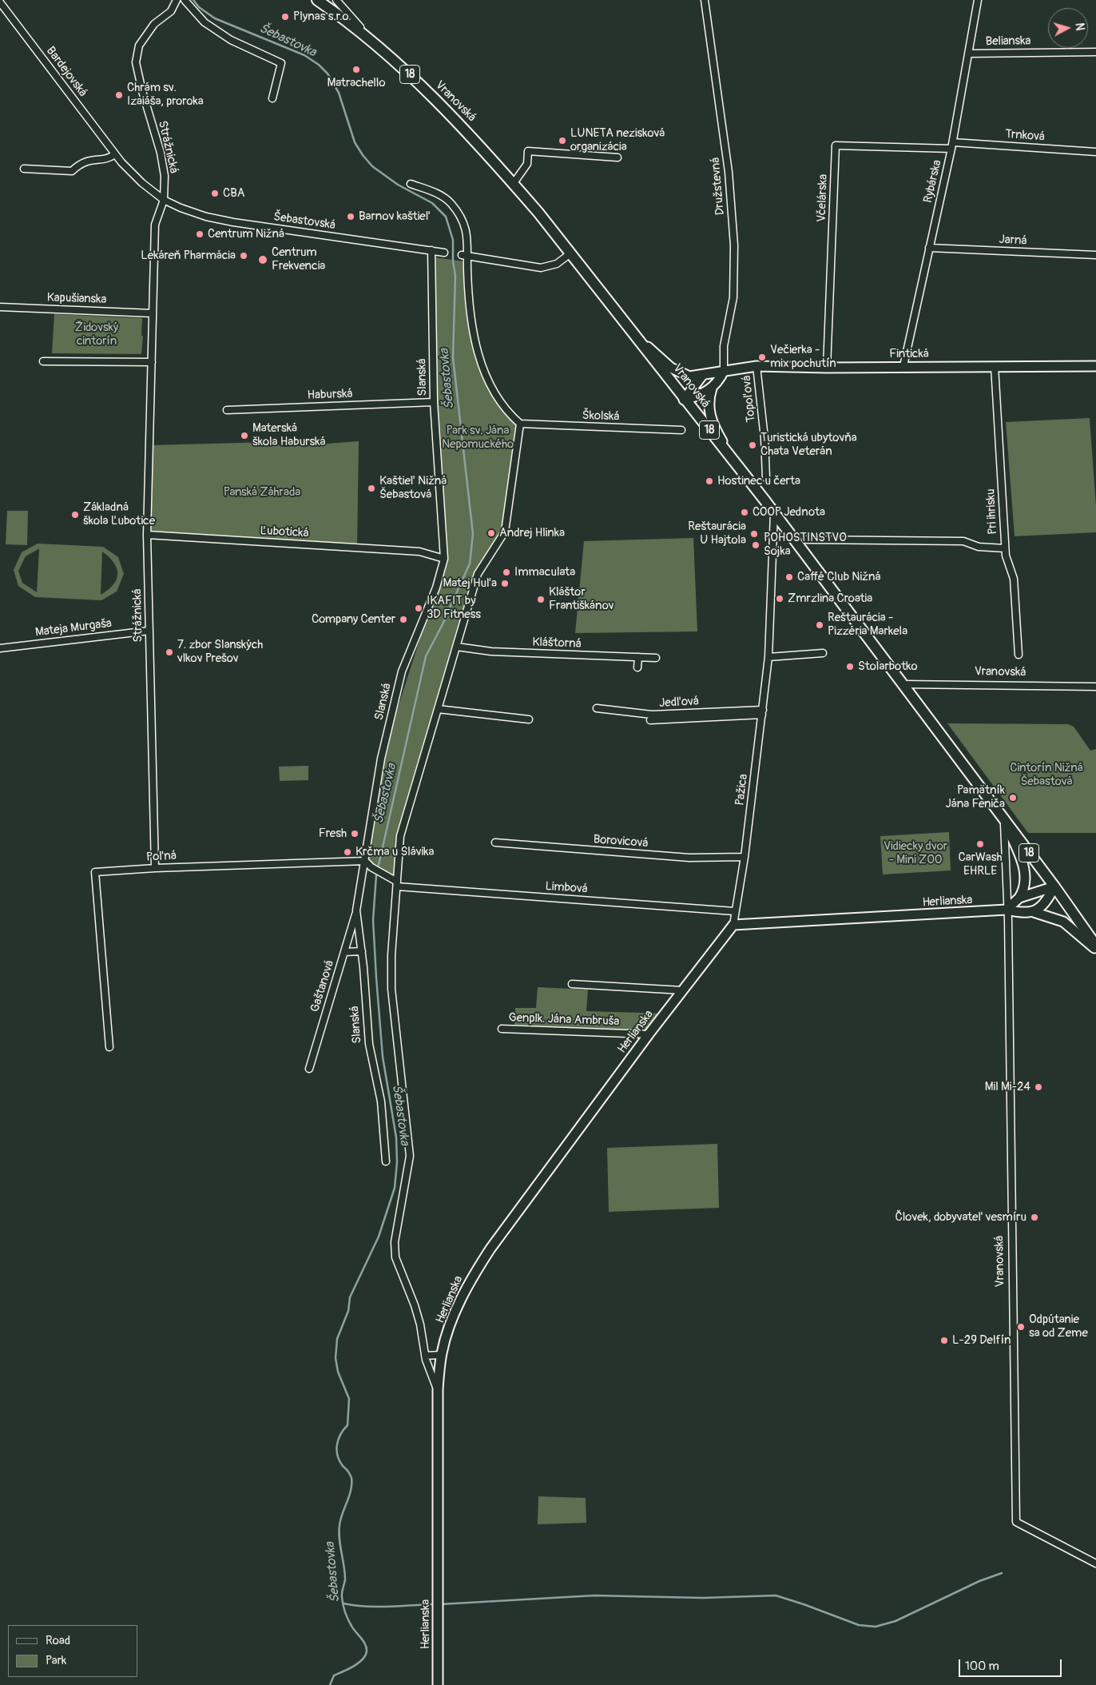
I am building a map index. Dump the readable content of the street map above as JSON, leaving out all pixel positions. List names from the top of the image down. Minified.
{"streets":{"main road":["18","Vranovská"],"street":["Belianska","Bardejovská","Trnková","Strážnická","Rybárska","Družstevná","Včelárska","Šebastovská","Jarná","Kapušianska","Fintická","Slanská","Haburská","Topoľová","Školská","Pri ihrisku","Ľubotická","Mateja Murgaša","Kláštorná","Jedľová","Pažica","Borovicová","Poľná","Limbová","Herlianska","Gaštanová","Genplk. Jána Ambruša"]},"crossings":[["Belianska","Rybárska"],["Bardejovská","Strážnická"],["Bardejovská","Šebastovská"],["Vranovská","Fintická"],["Vranovská","Pažica"],["Vranovská","Herlianska"],["Trnková","Rybárska"],["Trnková","Včelárska"],["Strážnická","Šebastovská"],["Strážnická","Kapušianska"],["Strážnická","Ľubotická"],["Strážnická","Mateja Murgaša"],["Strážnická","Poľná"],["Rybárska","Včelárska"],["Rybárska","Jarná"],["Rybárska","Fintická"],["Družstevná","Fintická"],["Včelárska","Fintická"],["Šebastovská","Slanská"],["Fintická","Topoľová"],["Fintická","Pri ihrisku"],["Slanská","Haburská"],["Slanská","Ľubotická"],["Slanská","Poľná"],["Slanská","Gaštanová"],["Jedľová","Pažica"],["Pažica","Borovicová"],["Pažica","Limbová"],["Pažica","Herlianska"],["Herlianska","Genplk. Jána Ambruša"]],"water":["Šebastovka"],"parks":["Židovský cintorín","Park sv. Jána Nepomuckého","Panská Záhrada","Cintorín Nižná Šebastová","Vidiecky dvor - Mini ZOO"],"places":["Plynas s.r.o.","Matrachello","Chrám sv. Izaiáša, proroka","LUNETA nezisková organizácia","CBA","Barnov kaštieľ","Centrum Nižná","Lekáreň Pharmácia","Centrum Frekvencia","Večierka - mix pochutín","Materská škola Haburská","Turistická ubytovňa Chata Veterán","Hostinec u čerta","Kaštieľ Nižná Šebastová","COOP Jednota","Základná škola Ľubotice","Andrej Hlinka","Reštaurácia U Hajtola","POHOSTINSTVO Sojka","Immaculata","Caffé Club Nižná","Matej Huľa","Zmrzlina Croatia","Kláštor Františkánov","IKAFIT by 3D Fitness","Company Center","Reštaurácia - Pizzéria Markela","7. zbor Slanských vlkov Prešov","Stolarbotko","Pamätník Jána Feniča","Fresh","CarWash EHRLE","Krčma u Slávika","Mil Mi-24","Človek, dobyvateľ vesmíru","Odpútanie sa od Zeme","L-29 Delfín"],"legend":["Road","Park"],"scale_bar":"100 m","north":"right"}
